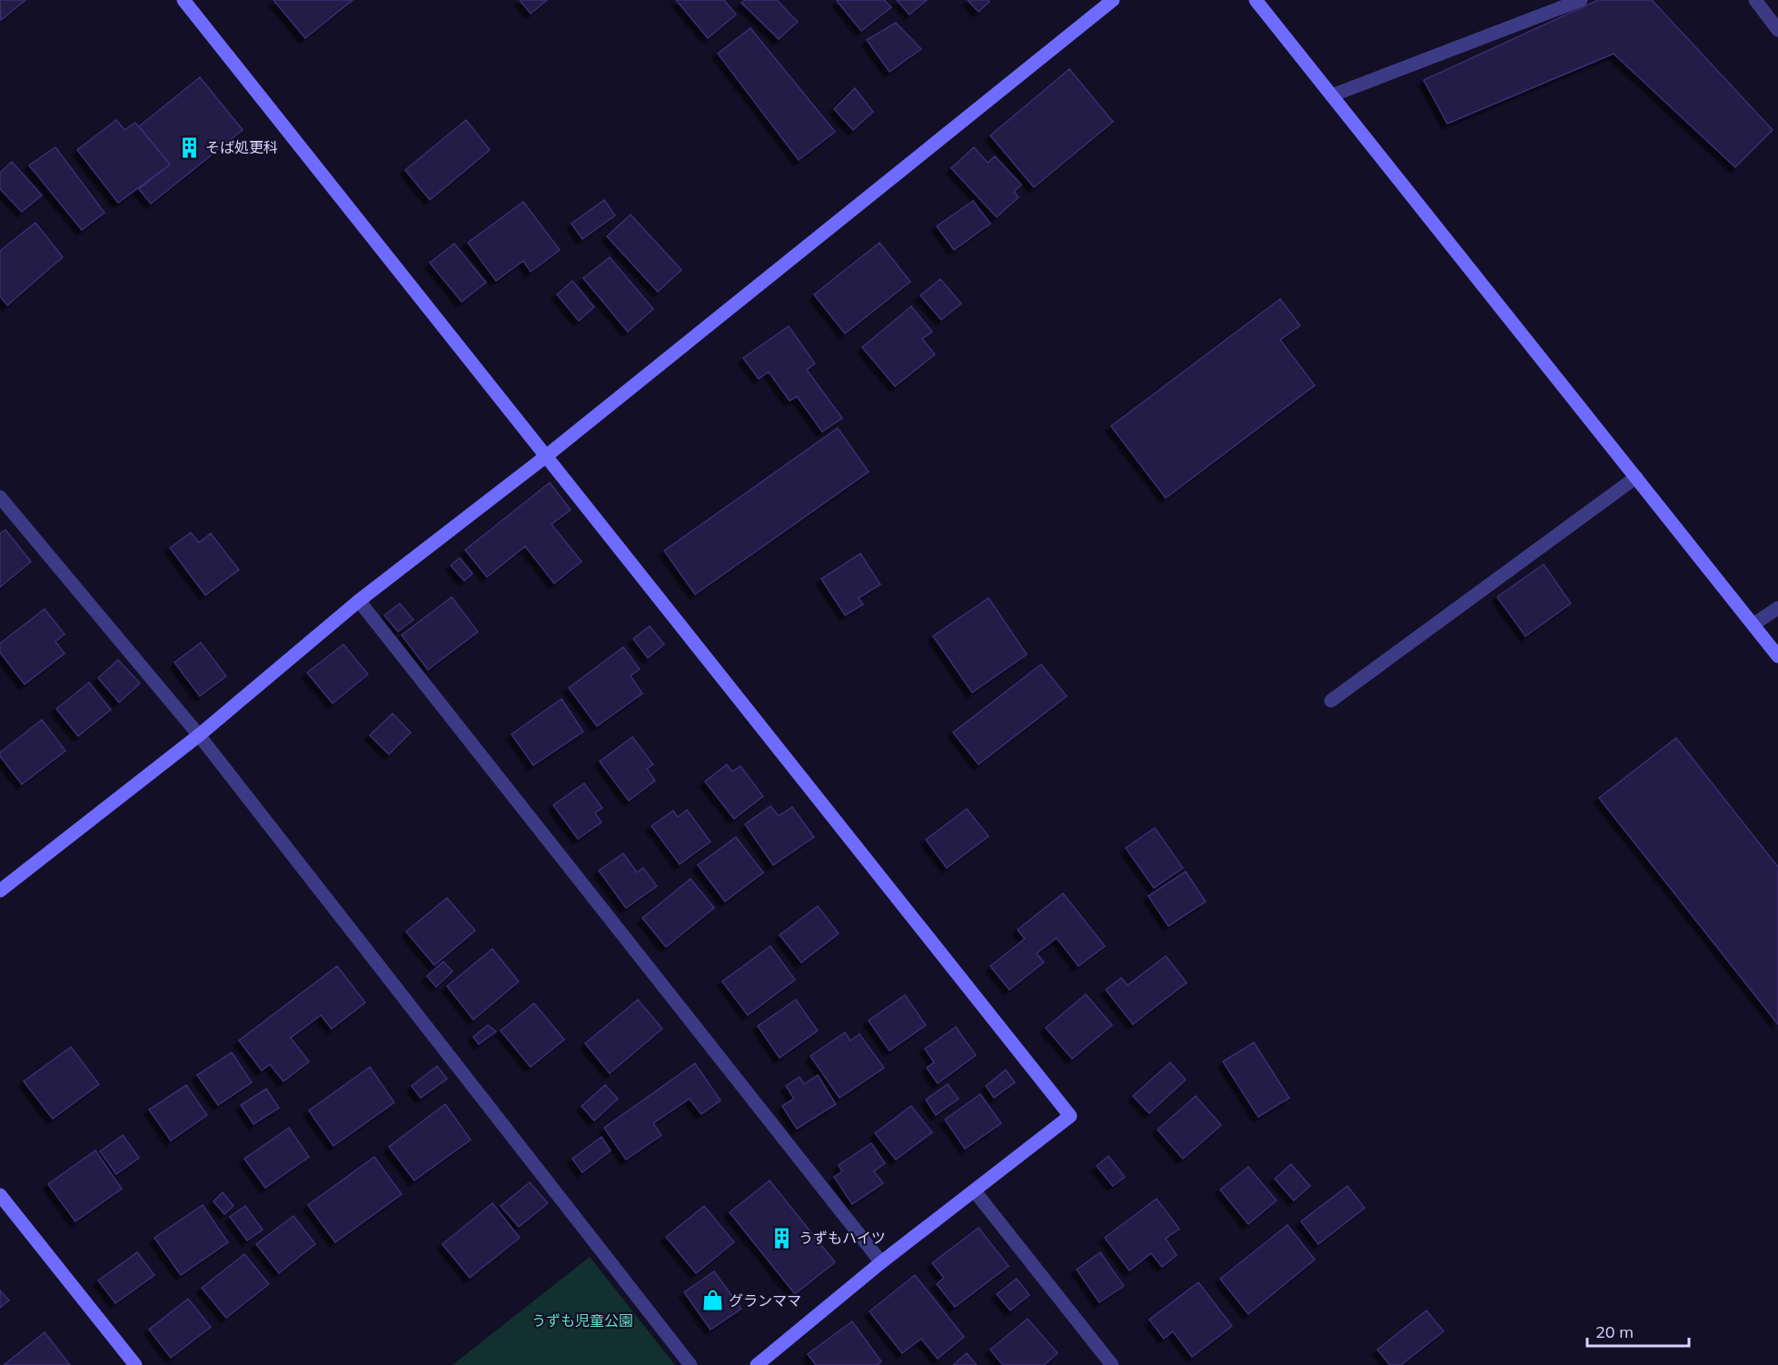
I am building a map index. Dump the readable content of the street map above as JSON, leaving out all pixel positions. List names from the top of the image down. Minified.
{"parks":["うずも児童公園"],"places":{"building":["そば処更科","うずもハイツ"],"shop":["グランママ"]},"scale_bar":"20 m"}
